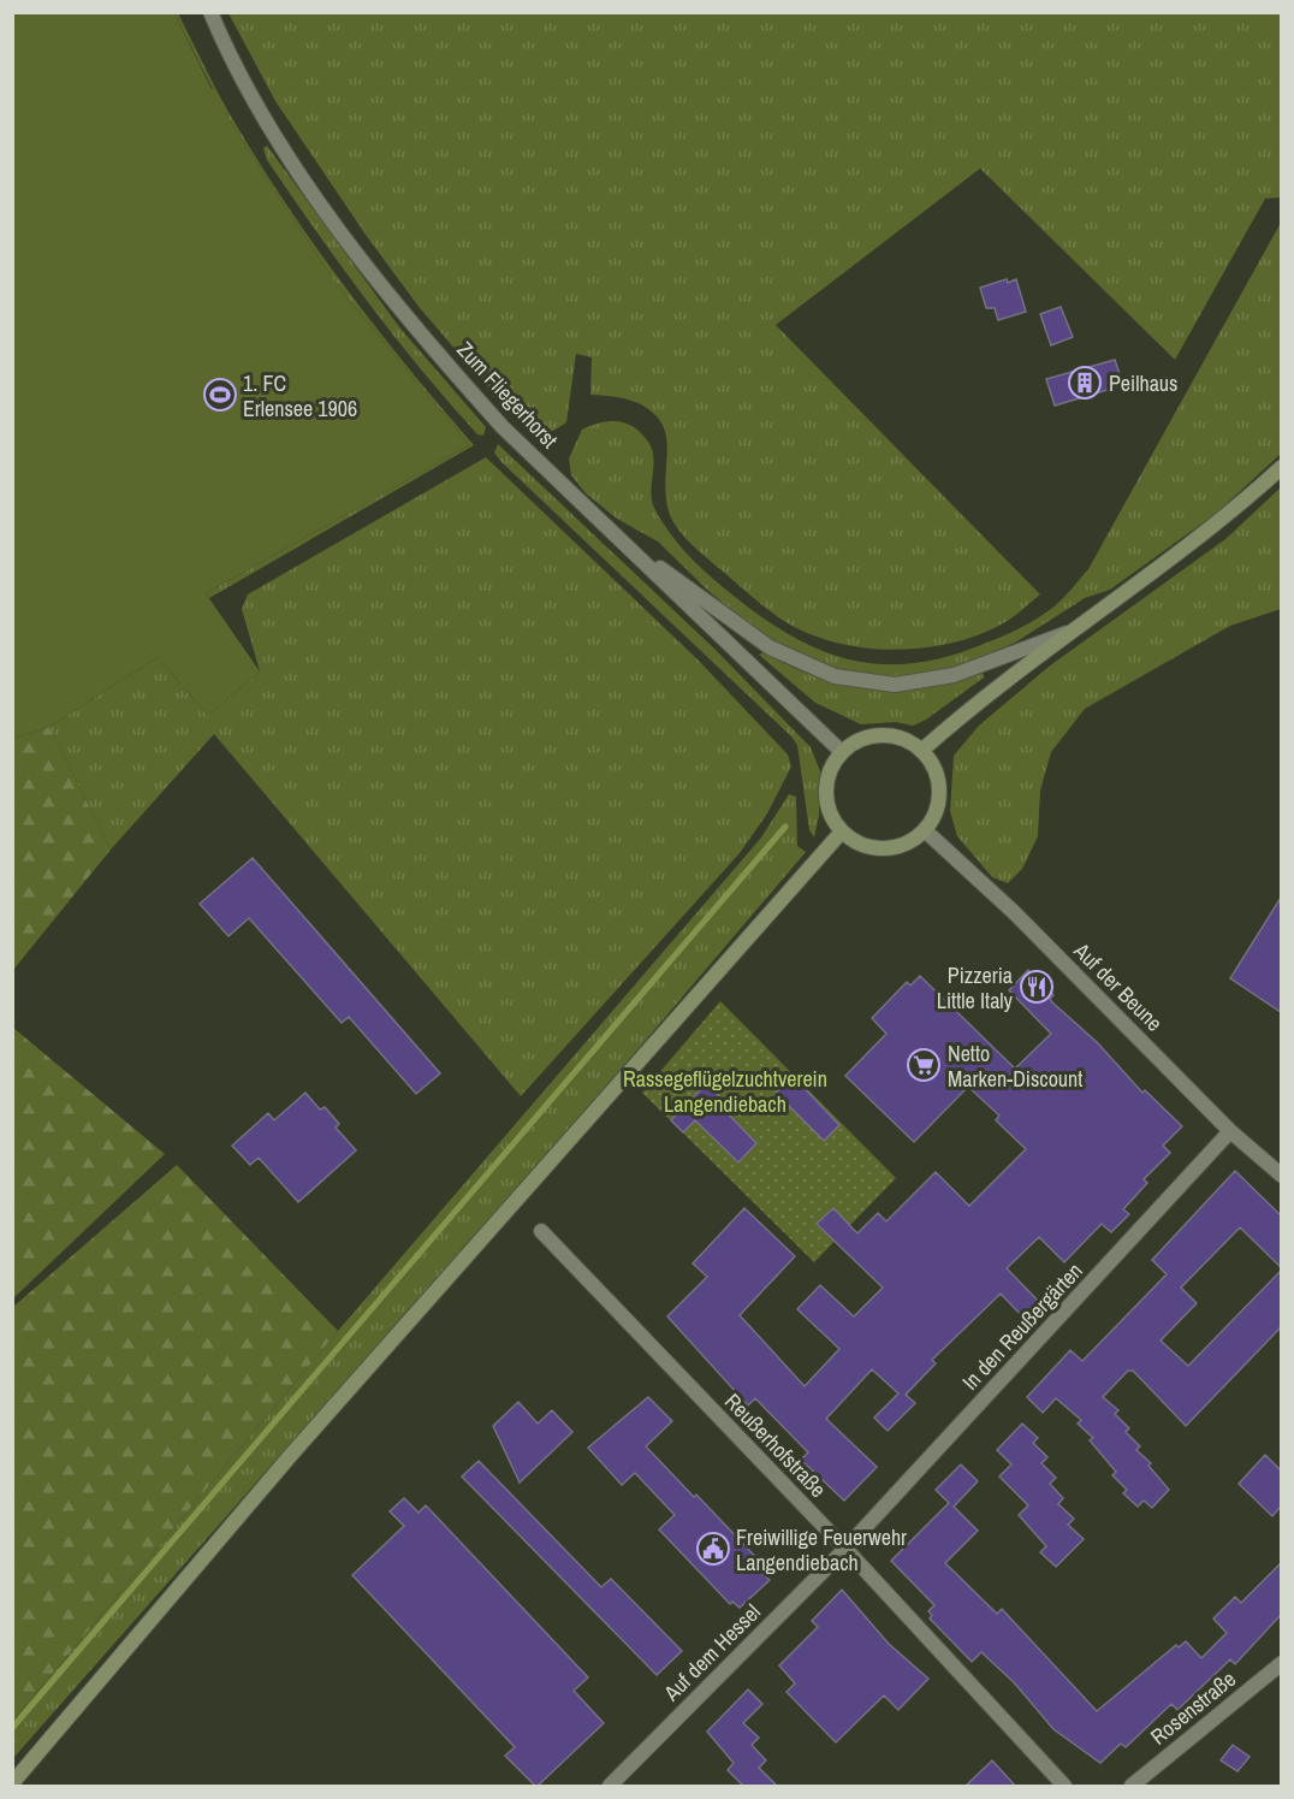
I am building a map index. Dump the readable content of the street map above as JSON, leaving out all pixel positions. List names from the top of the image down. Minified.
{"streets":{"street":["Zum Fliegerhorst","Auf der Beune","In den Reußergärten","Reußerhofstraße","Auf dem Hessel","Rosenstraße"]},"crossings":[["Zum Fliegerhorst","Auf der Beune"],["Auf der Beune","In den Reußergärten"],["In den Reußergärten","Reußerhofstraße"],["In den Reußergärten","Auf dem Hessel"],["Reußerhofstraße","Auf dem Hessel"]],"parks":["Rassegeflügelzuchtverein Langendiebach"],"places":{"building":["Peilhaus"],"sports":["1. FC Erlensee 1906"],"restaurant":["Pizzeria Little Italy"],"supermarket":["Netto Marken-Discount"],"public building":["Freiwillige Feuerwehr Langendiebach"]}}
